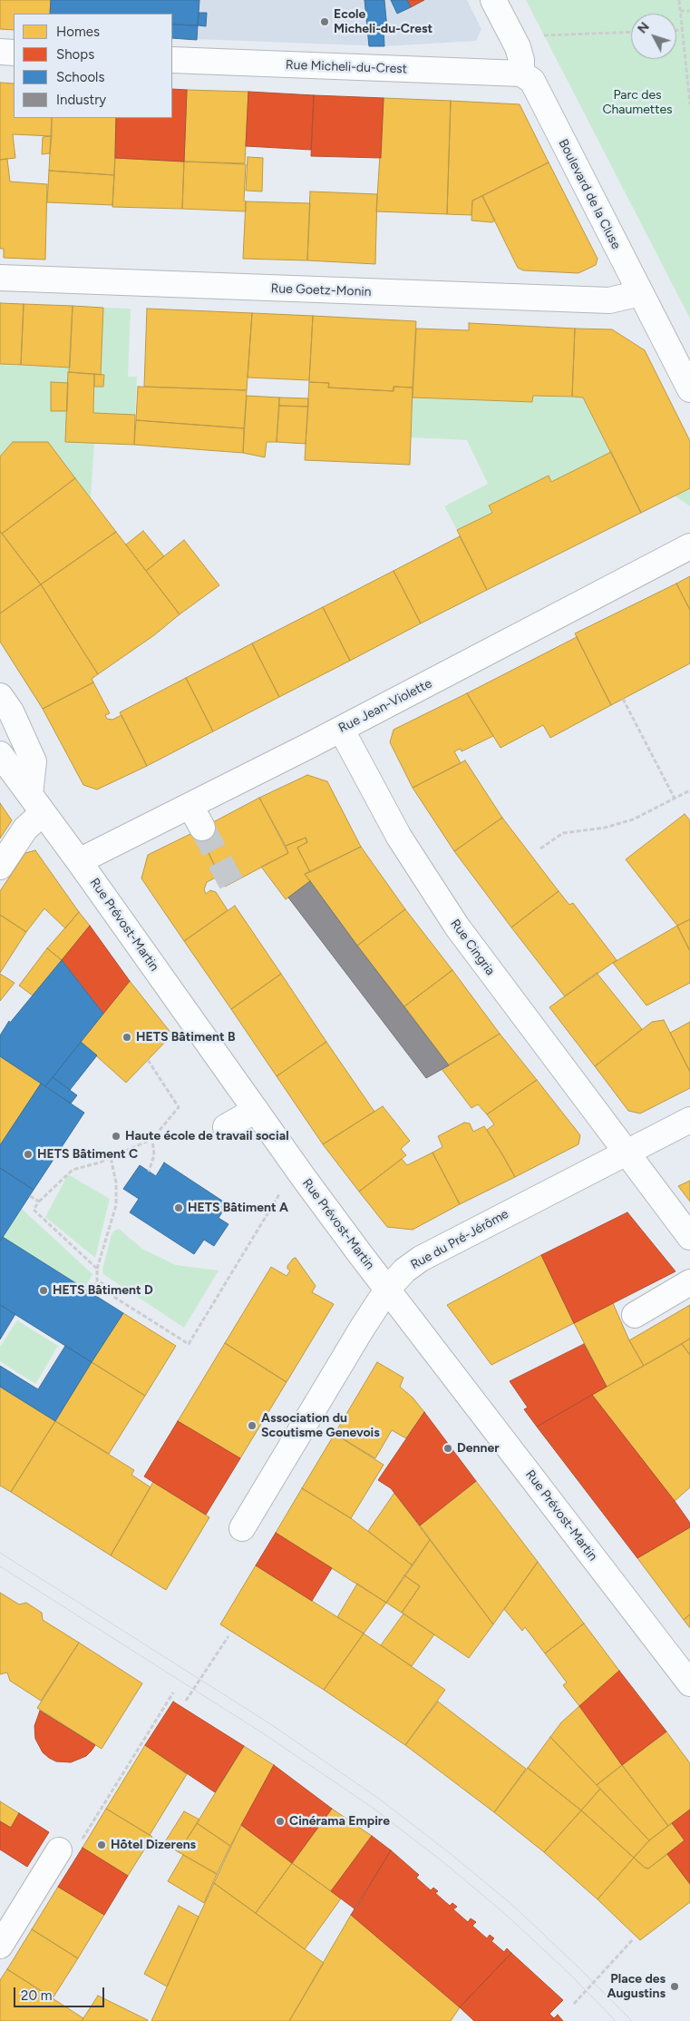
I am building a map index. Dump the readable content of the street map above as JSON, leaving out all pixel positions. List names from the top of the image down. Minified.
{"streets":{"street":["Rue Micheli-du-Crest","Boulevard de la Cluse","Rue Goetz-Monin","Rue Jean-Violette","Rue Prévost-Martin","Rue Cingria","Rue du Pré-Jérôme"]},"crossings":[["Rue Micheli-du-Crest","Boulevard de la Cluse"],["Boulevard de la Cluse","Rue Goetz-Monin"],["Rue Jean-Violette","Rue Prévost-Martin"],["Rue Jean-Violette","Rue Cingria"],["Rue Prévost-Martin","Rue du Pré-Jérôme"],["Rue Cingria","Rue du Pré-Jérôme"]],"parks":["Parc des Chaumettes"],"places":["Ecole Micheli-du-Crest","HETS Bâtiment B","Haute école de travail social","HETS Bâtiment C","HETS Bâtiment A","HETS Bâtiment D","Association du Scoutisme Genevois","Denner","Cinérama Empire","Hôtel Dizerens","Place des Augustins"],"legend":["Homes","Shops","Schools","Industry"],"scale_bar":"20 m","north":"top left"}
